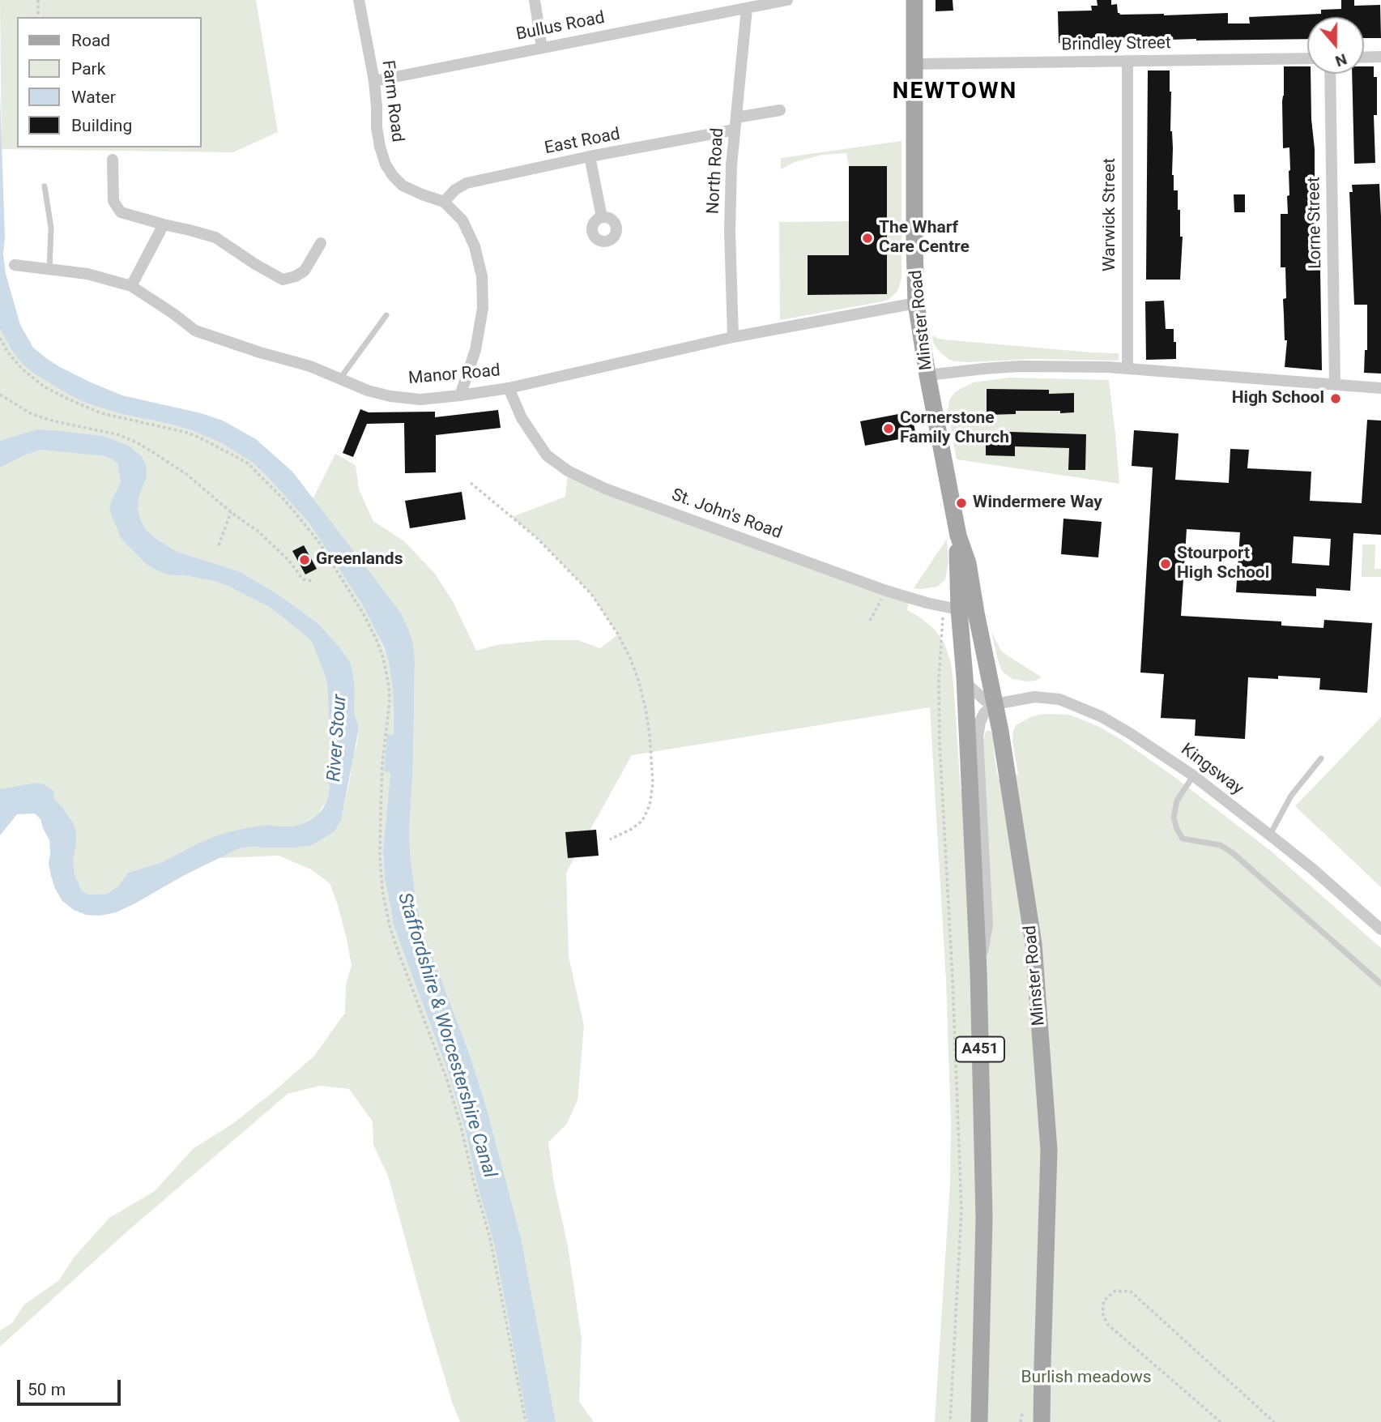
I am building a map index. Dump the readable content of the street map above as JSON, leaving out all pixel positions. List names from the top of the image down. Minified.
{"streets":{"main road":["Minster Road","A451"],"street":["Bullus Road","Brindley Street","Farm Road","East Road","North Road","Warwick Street","Lorne Street","Manor Road","St. John's Road","Kingsway"]},"crossings":[["Bullus Road","Farm Road"],["Bullus Road","North Road"],["Brindley Street","Warwick Street"],["Brindley Street","Minster Road"],["Farm Road","East Road"],["Farm Road","Manor Road"],["East Road","North Road"],["North Road","Manor Road"],["Minster Road","Manor Road"],["Minster Road","St. John's Road"],["Minster Road","Kingsway"],["Manor Road","St. John's Road"]],"districts":["NEWTOWN"],"water":["River Stour","Staffordshire & Worcestershire Canal"],"parks":["Burlish meadows"],"places":["The Wharf Care Centre","High School","Cornerstone Family Church","Windermere Way","Greenlands","Stourport High School"],"legend":["Road","Park","Water","Building"],"scale_bar":"50 m","north":"bottom"}
